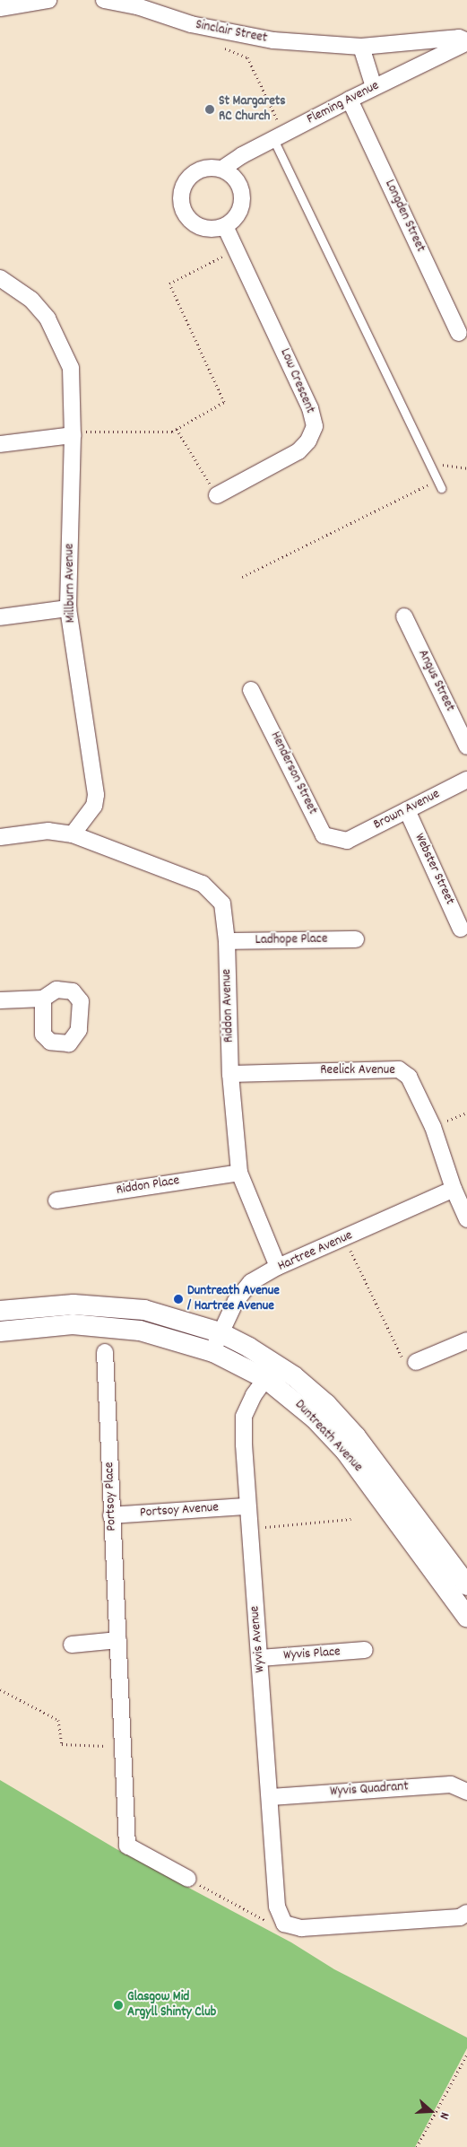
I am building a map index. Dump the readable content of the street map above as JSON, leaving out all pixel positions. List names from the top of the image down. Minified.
{"streets":{"street":["Sinclair Street","Fleming Avenue","Longden Street","Low Crescent","Millburn Avenue","Angus Street","Henderson Street","Brown Avenue","Webster Street","Ladhope Place","Riddon Avenue","Reelick Avenue","Riddon Place","Hartree Avenue","Duntreath Avenue","Portsoy Place","Portsoy Avenue","Wyvis Avenue","Wyvis Place","Wyvis Quadrant"]},"crossings":[["Sinclair Street","Fleming Avenue"],["Fleming Avenue","Longden Street"],["Fleming Avenue","Low Crescent"],["Millburn Avenue","Riddon Avenue"],["Henderson Street","Brown Avenue"],["Brown Avenue","Webster Street"],["Ladhope Place","Riddon Avenue"],["Riddon Avenue","Reelick Avenue"],["Riddon Avenue","Riddon Place"],["Riddon Avenue","Hartree Avenue"],["Reelick Avenue","Hartree Avenue"],["Hartree Avenue","Duntreath Avenue"],["Duntreath Avenue","Wyvis Avenue"],["Portsoy Place","Portsoy Avenue"],["Portsoy Avenue","Wyvis Avenue"],["Wyvis Avenue","Wyvis Place"],["Wyvis Avenue","Wyvis Quadrant"]],"places":["St Margarets RC Church","Duntreath Avenue / Hartree Avenue","Glasgow Mid Argyll Shinty Club"],"north":"right"}
